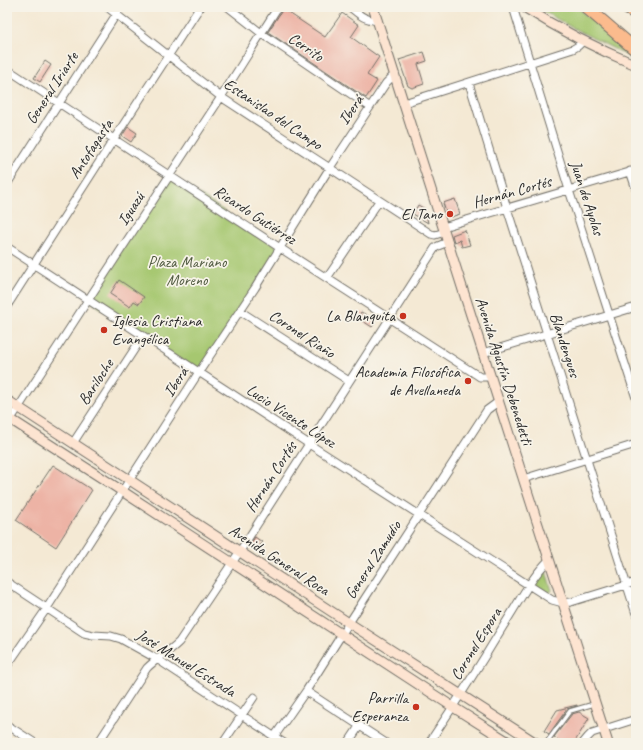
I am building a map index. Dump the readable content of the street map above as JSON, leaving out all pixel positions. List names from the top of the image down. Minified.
{"streets":{"main road":["Avenida Agustín Debenedetti","Avenida General Roca"],"street":["Cerrito","General Iriarte","Iberá","Estanislao del Campo","Antofagasta","Hernán Cortés","Juan de Ayolas","Iguazú","Ricardo Gutiérrez","Coronel Riaño","Blandengues","Bariloche","Lucio Vicente López","General Zamudio","Coronel Espora","José Manuel Estrada"]},"crossings":[["Cerrito","Iberá"],["Cerrito","Iguazú"],["General Iriarte","Estanislao del Campo"],["General Iriarte","Ricardo Gutiérrez"],["Iberá","Estanislao del Campo"],["Iberá","Ricardo Gutiérrez"],["Iberá","Coronel Riaño"],["Iberá","Avenida Agustín Debenedetti"],["Iberá","Lucio Vicente López"],["Iberá","Avenida General Roca"],["Iberá","José Manuel Estrada"],["Estanislao del Campo","Antofagasta"],["Estanislao del Campo","Hernán Cortés"],["Estanislao del Campo","Iguazú"],["Antofagasta","Ricardo Gutiérrez"],["Antofagasta","Lucio Vicente López"],["Hernán Cortés","Juan de Ayolas"],["Hernán Cortés","Ricardo Gutiérrez"],["Hernán Cortés","Coronel Riaño"],["Hernán Cortés","Blandengues"],["Hernán Cortés","Avenida Agustín Debenedetti"],["Hernán Cortés","Lucio Vicente López"],["Hernán Cortés","Avenida General Roca"],["Hernán Cortés","José Manuel Estrada"],["Iguazú","Ricardo Gutiérrez"],["Iguazú","Lucio Vicente López"],["Iguazú","Avenida General Roca"],["Ricardo Gutiérrez","Avenida Agustín Debenedetti"],["Avenida Agustín Debenedetti","Lucio Vicente López"],["Avenida Agustín Debenedetti","General Zamudio"],["Avenida Agustín Debenedetti","Coronel Espora"],["Bariloche","Lucio Vicente López"],["Bariloche","Avenida General Roca"],["Lucio Vicente López","General Zamudio"],["Lucio Vicente López","Coronel Espora"],["Avenida General Roca","General Zamudio"],["Avenida General Roca","Coronel Espora"],["General Zamudio","José Manuel Estrada"]],"parks":["Plaza Mariano Moreno"],"places":["El Tano","La Blanquita","Iglesia Cristiana Evangélica","Academia Filosófica de Avellaneda","Parrilla Esperanza"]}
